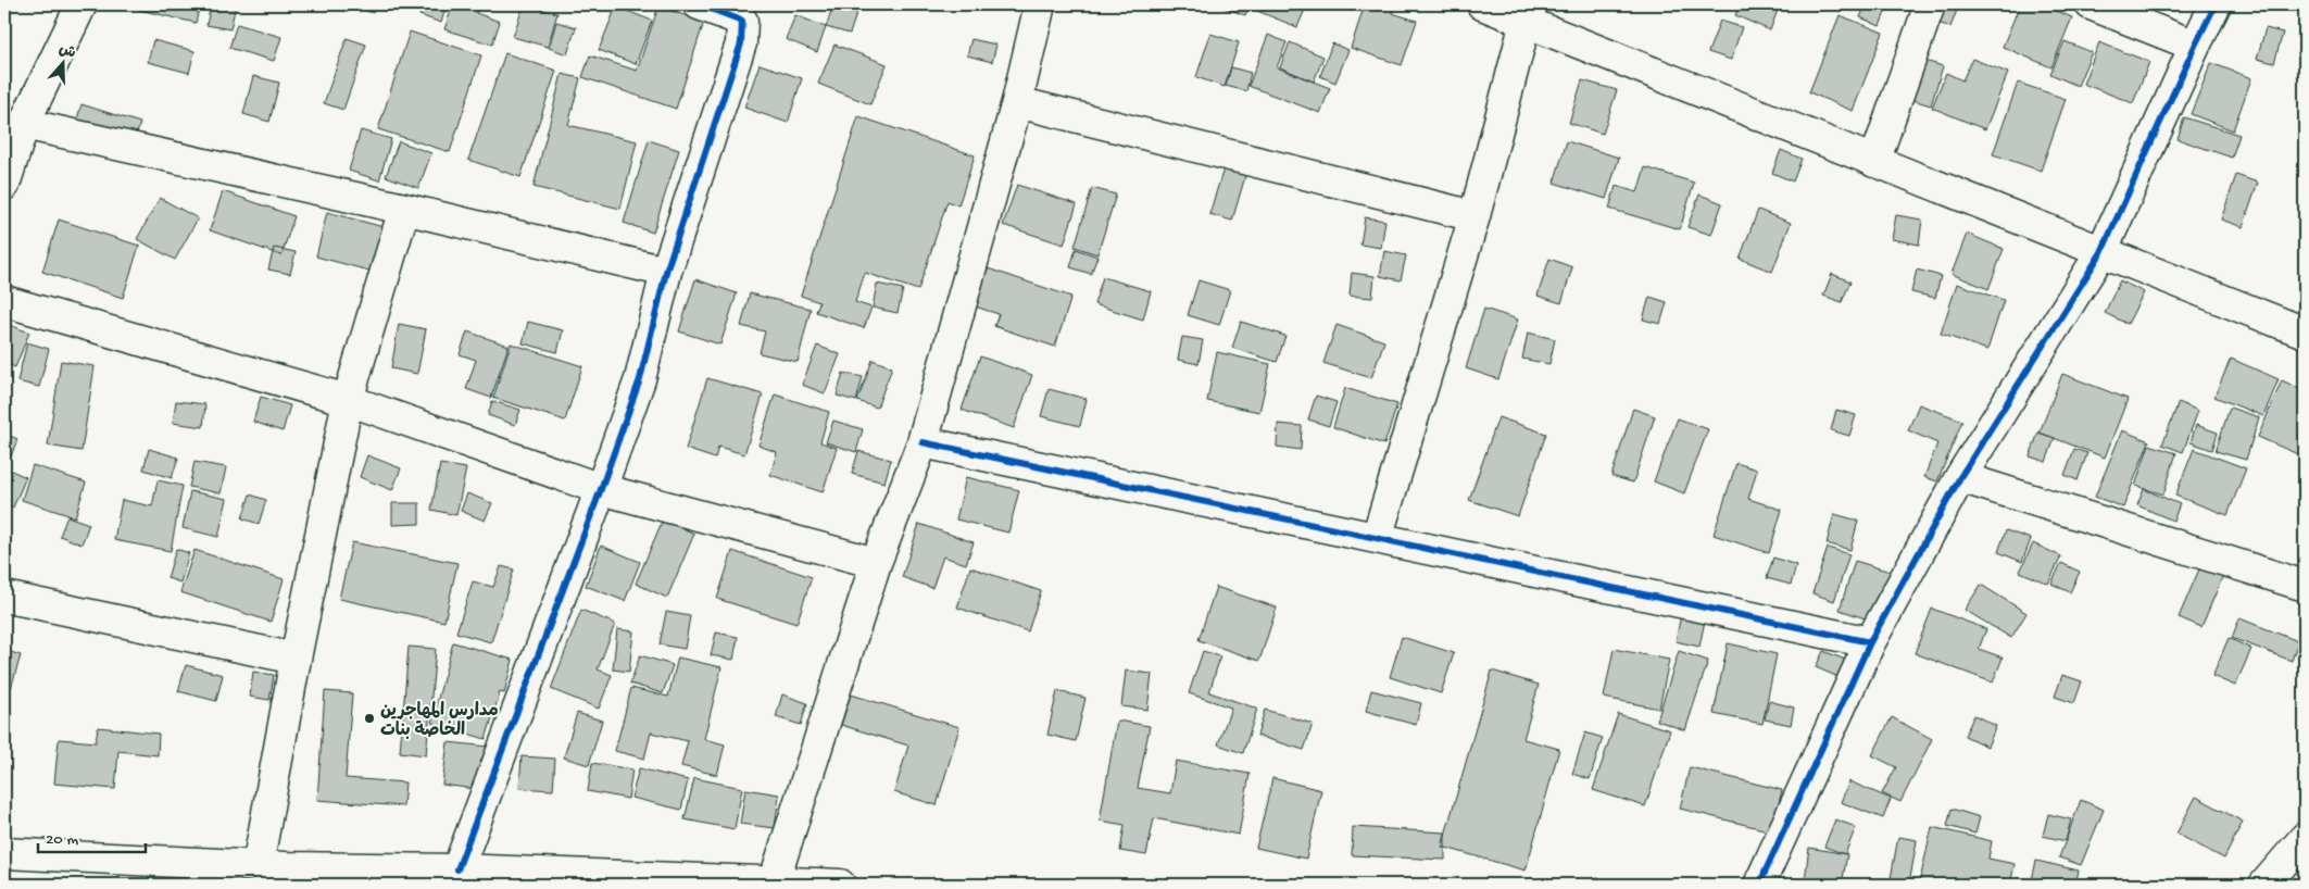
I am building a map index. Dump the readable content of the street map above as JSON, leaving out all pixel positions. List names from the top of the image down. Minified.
{"places":["مدارس المهاجرين الخاصة بنات"],"scale_bar":"20 m","north":"top"}
